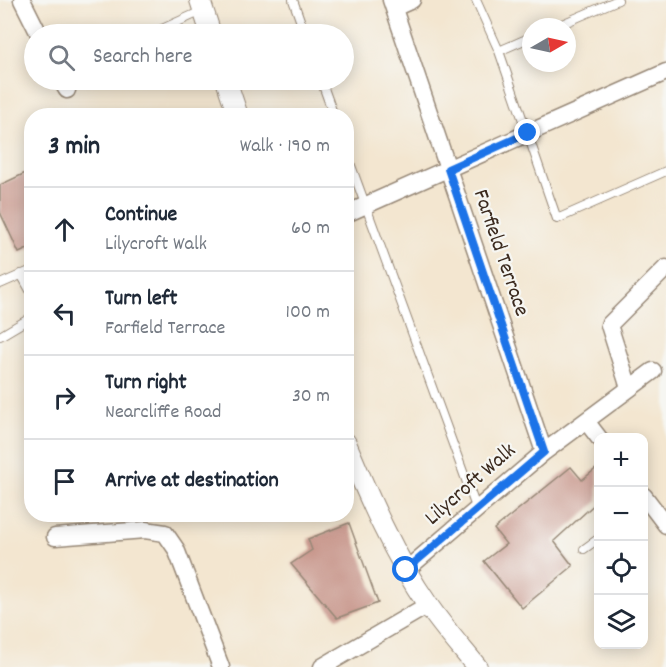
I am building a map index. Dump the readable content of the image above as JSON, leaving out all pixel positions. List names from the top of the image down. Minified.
{"streets":{"street":["Farfield Terrace","Lilycroft Walk"]},"crossings":[["Farfield Terrace","Lilycroft Walk"]],"north":"right","page":{"search":"Search here","heading":["3 min","Walk · 190 m"],"list":[["Continue","Lilycroft Walk","60 m"],["Turn left","Farfield Terrace","100 m"],["Turn right","Nearcliffe Road","30 m"],"Arrive at destination"],"map_buttons":["+","−"]}}
